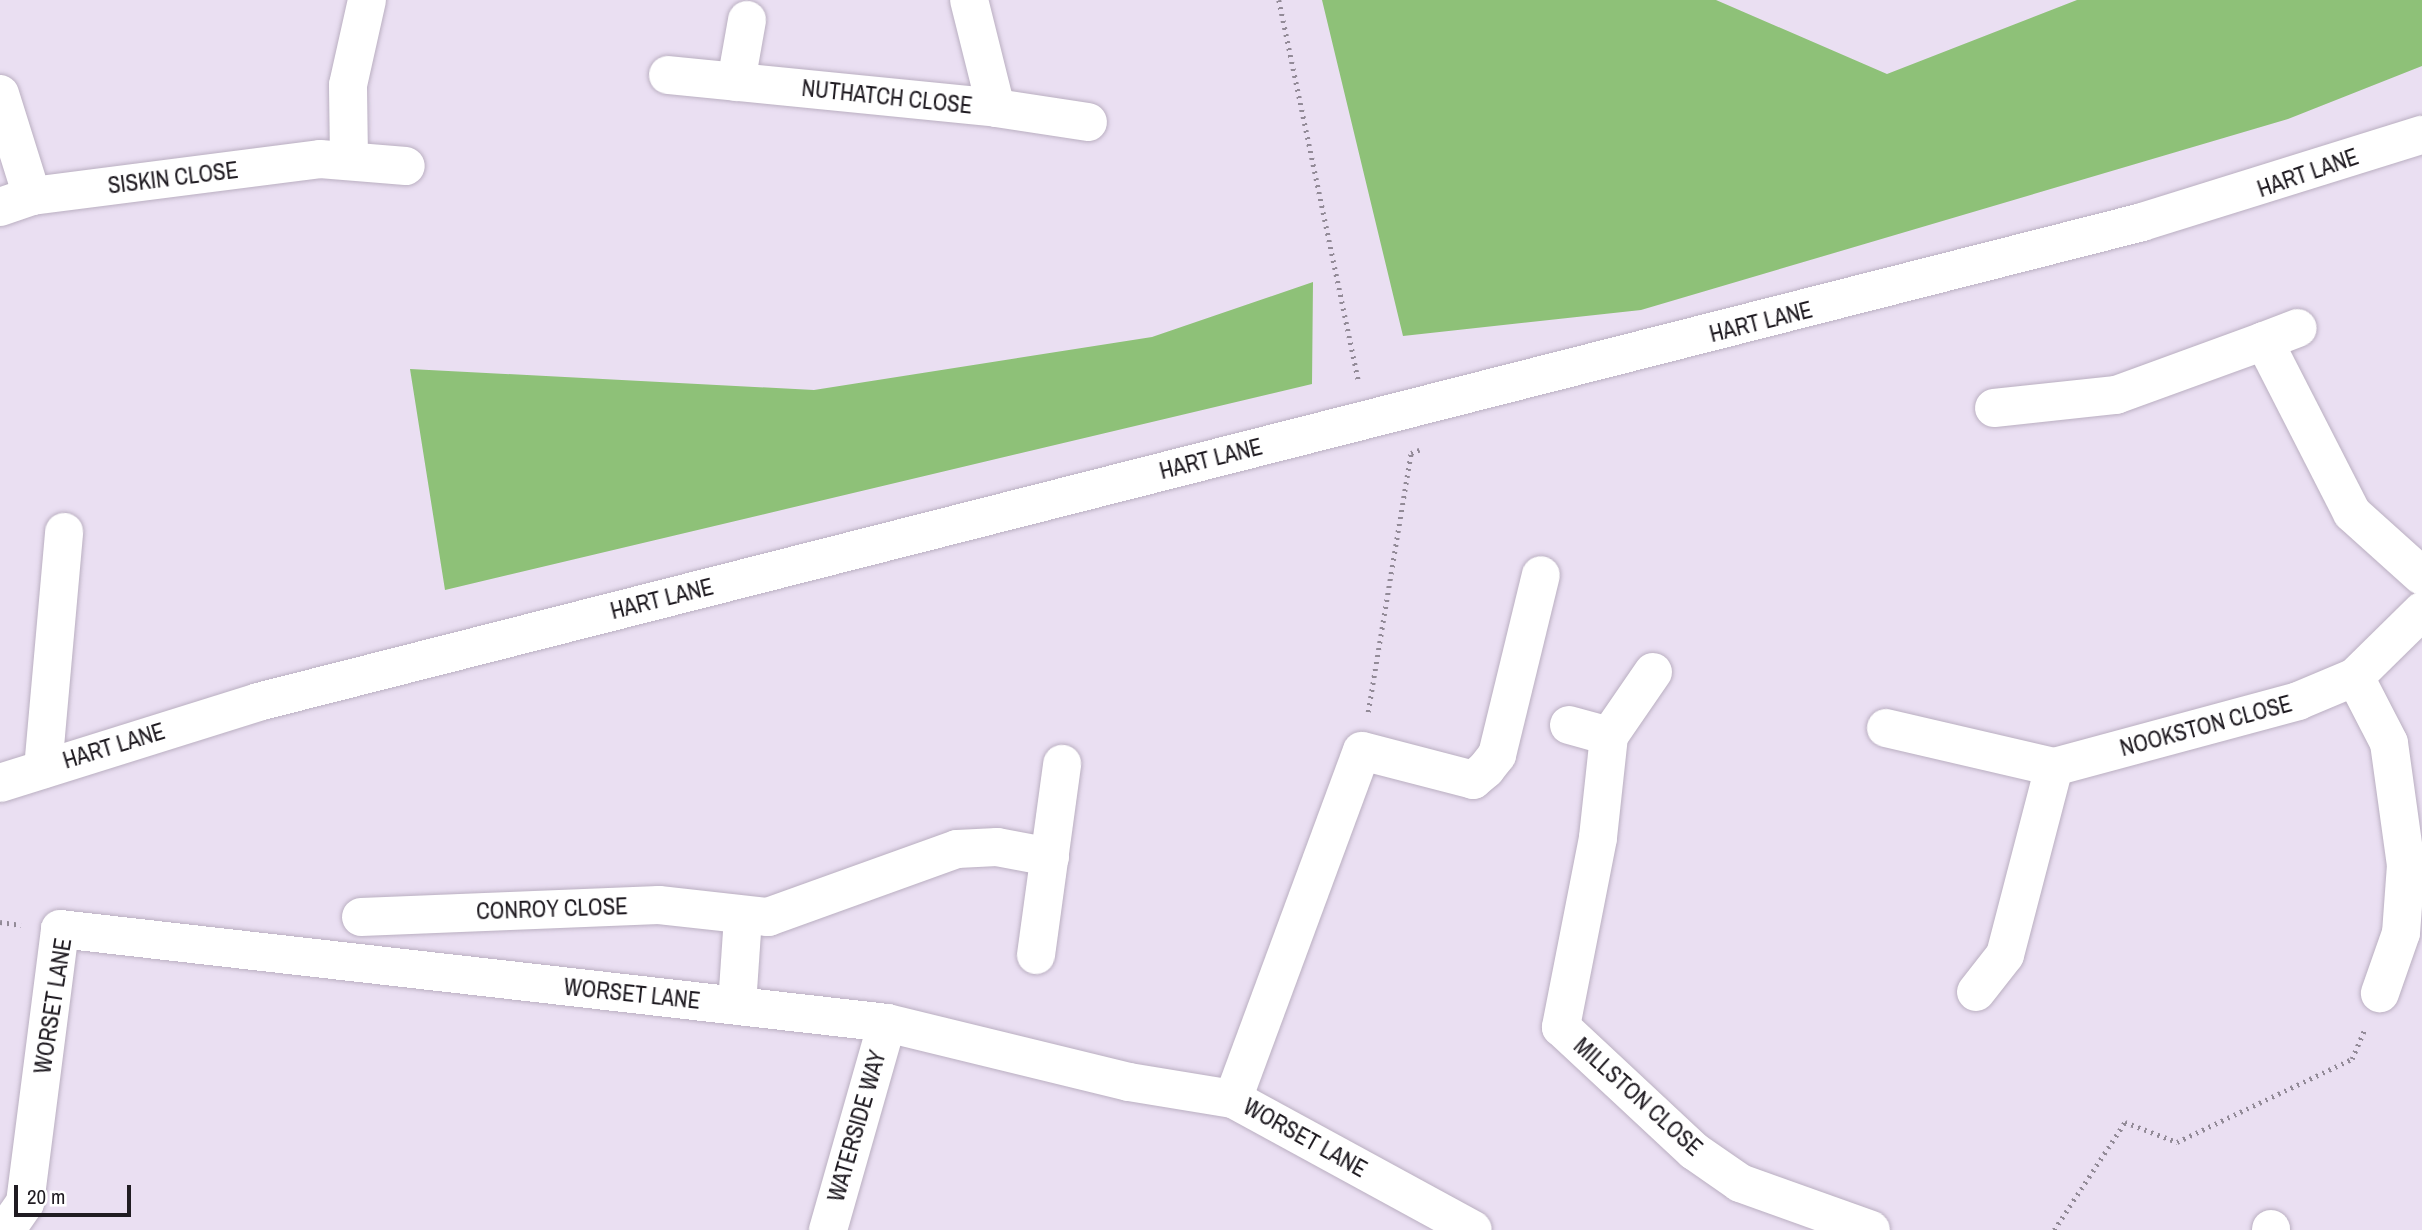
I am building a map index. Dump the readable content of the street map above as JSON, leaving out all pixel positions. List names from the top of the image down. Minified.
{"streets":{"street":["NUTHATCH CLOSE","HART LANE","SISKIN CLOSE","NOOKSTON CLOSE","CONROY CLOSE","WORSET LANE","MILLSTON CLOSE","WATERSIDE WAY"]},"crossings":[["WORSET LANE","WATERSIDE WAY"]],"scale_bar":"20 m"}
